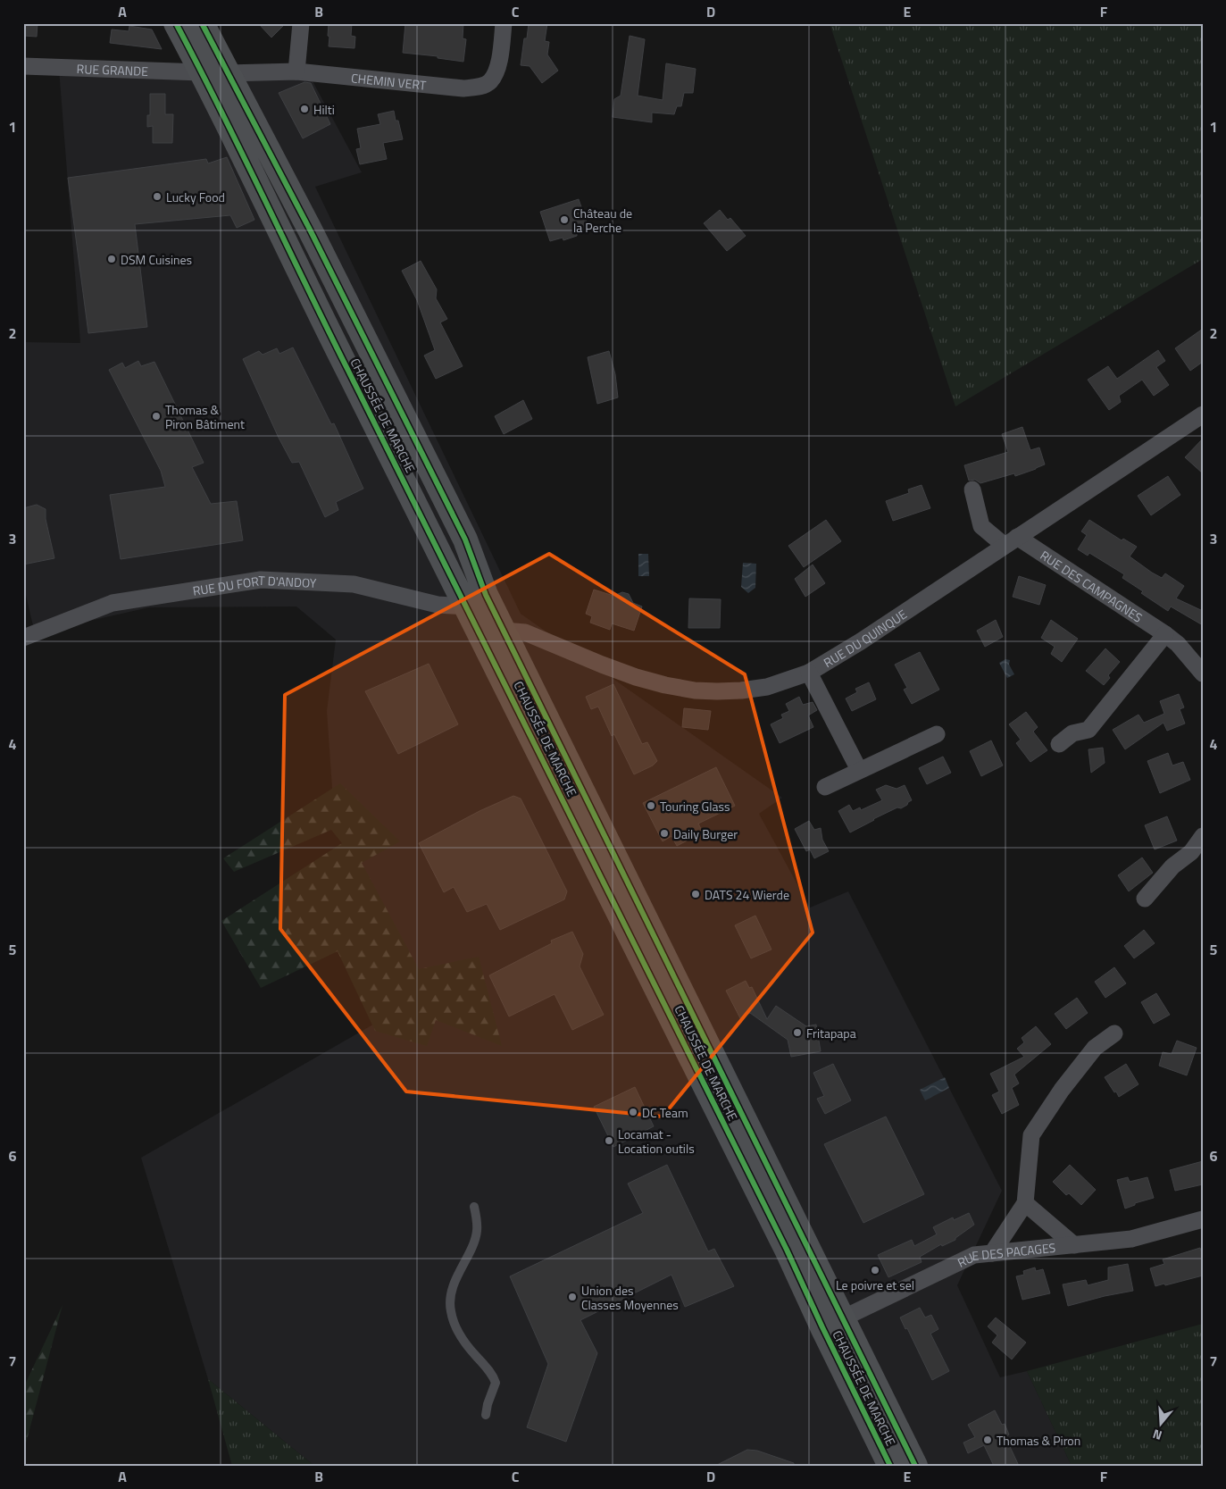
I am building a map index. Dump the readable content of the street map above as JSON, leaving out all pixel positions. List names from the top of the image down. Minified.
{"streets":{"main road":["CHAUSSÉE DE MARCHE"],"street":["RUE GRANDE","CHEMIN VERT","RUE DES CAMPAGNES","RUE DU FORT D'ANDOY","RUE DU QUINQUE","RUE DES PACAGES"]},"crossings":[["RUE GRANDE","CHEMIN VERT"],["RUE GRANDE","CHAUSSÉE DE MARCHE"],["CHEMIN VERT","CHAUSSÉE DE MARCHE"],["CHAUSSÉE DE MARCHE","RUE DU FORT D'ANDOY"],["CHAUSSÉE DE MARCHE","RUE DU QUINQUE"],["CHAUSSÉE DE MARCHE","RUE DES PACAGES"],["RUE DES CAMPAGNES","RUE DU QUINQUE"]],"places":["Hilti","Lucky Food","Château de la Perche","DSM Cuisines","Thomas & Piron Bâtiment","Touring Glass","Daily Burger","DATS 24 Wierde","Fritapapa","DC Team","Locamat - Location outils","Le poivre et sel","Union des Classes Moyennes","Thomas & Piron"],"north":"bottom","grid":{"columns":["A","B","C","D","E","F"],"rows":["1","2","3","4","5","6","7"]}}
